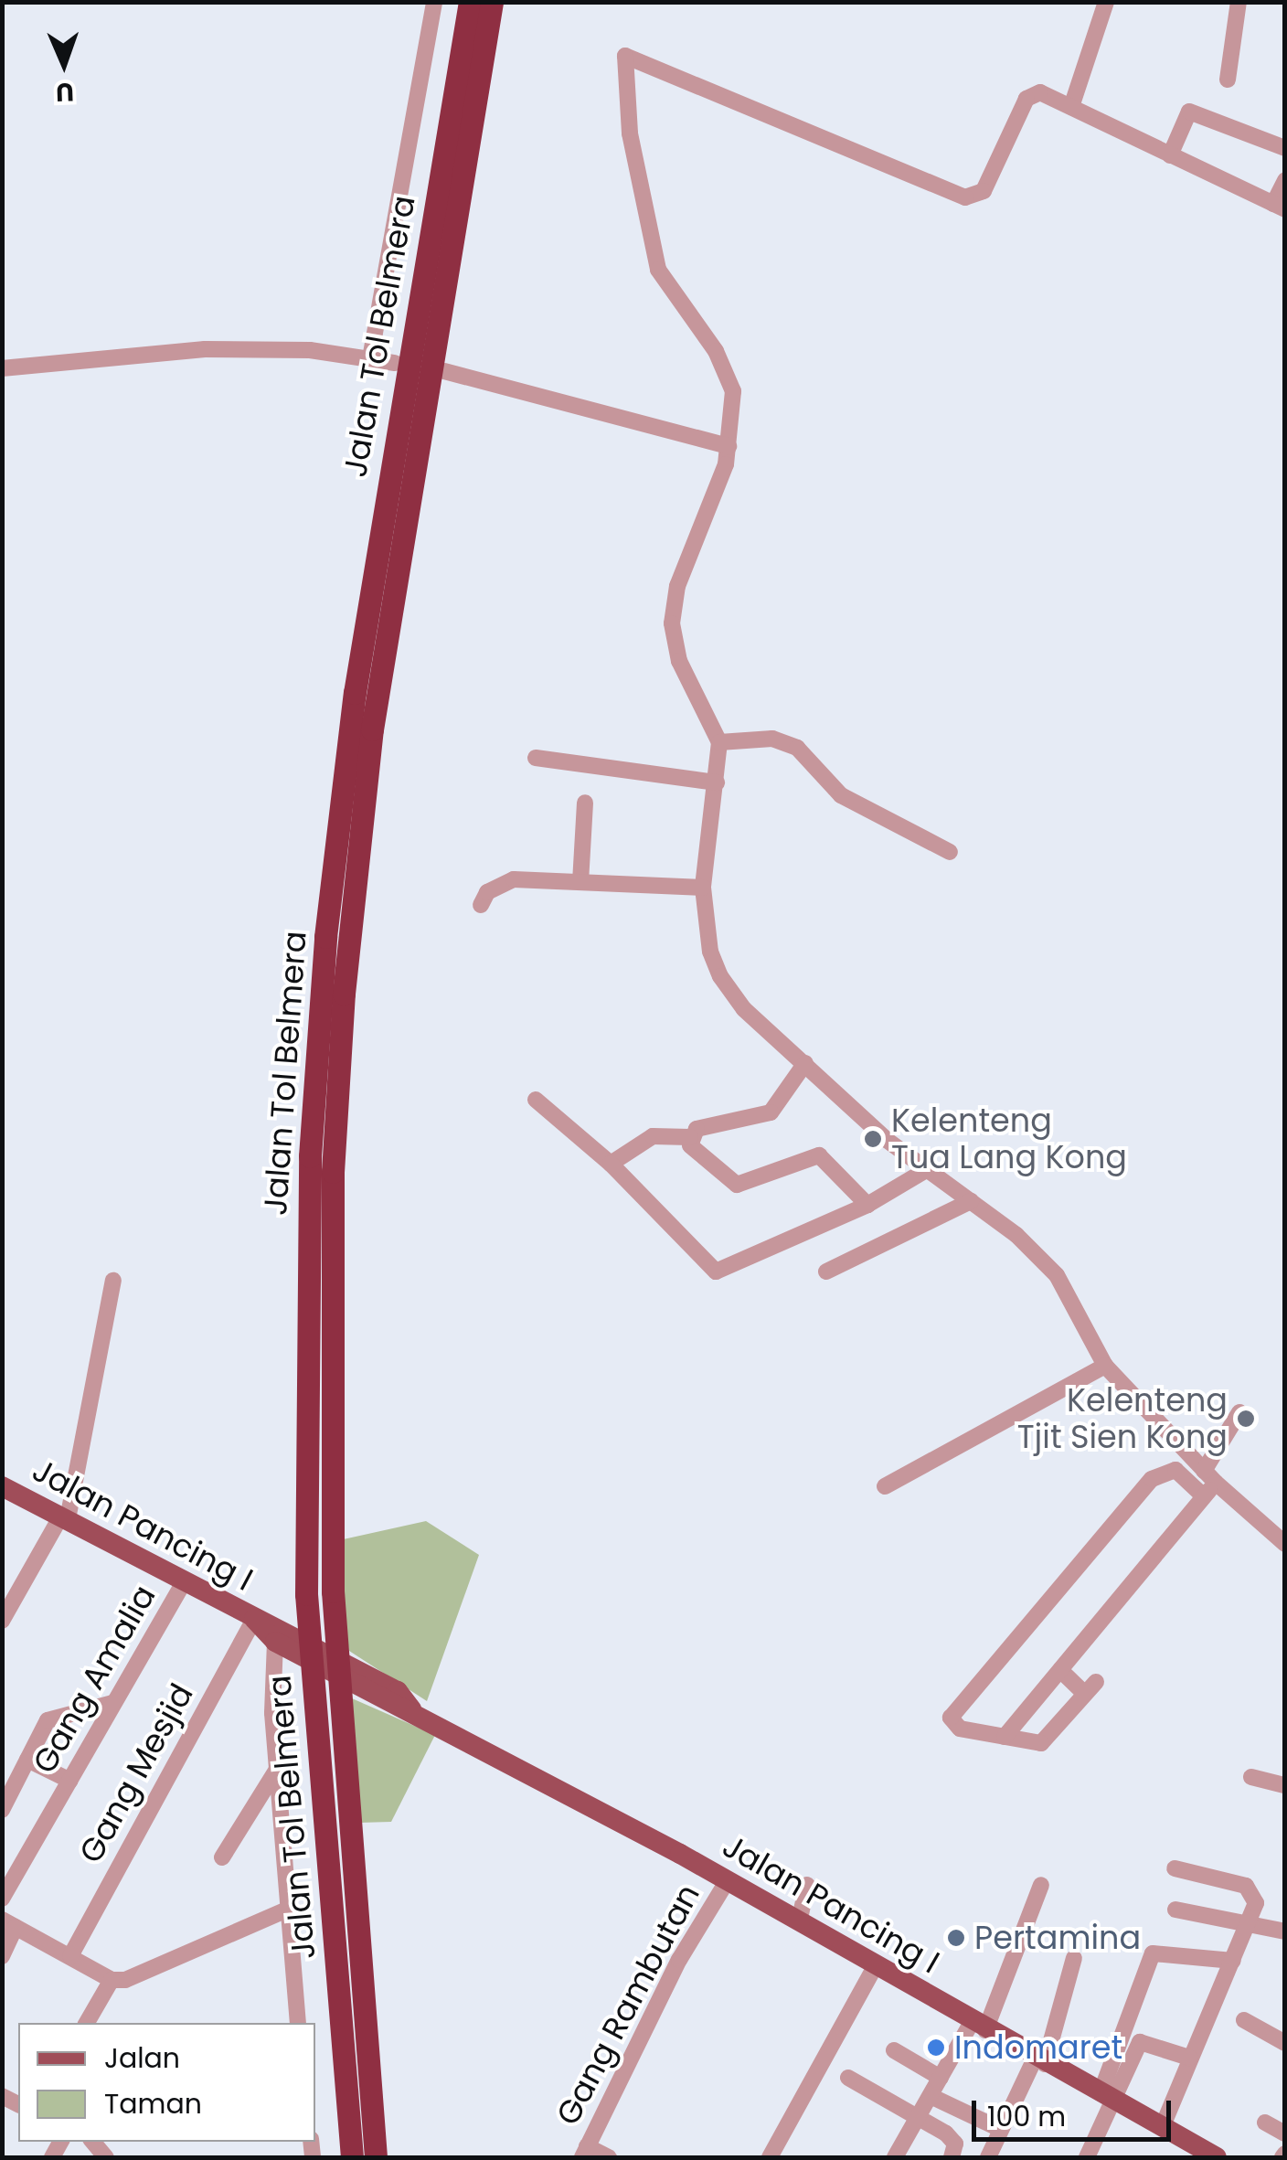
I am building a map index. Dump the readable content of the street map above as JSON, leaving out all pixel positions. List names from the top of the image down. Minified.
{"streets":{"highway":["Jalan Tol Belmera"],"main road":["Jalan Pancing I"],"street":["Gang Amalia","Gang Mesjid","Gang Rambutan"]},"crossings":[["Jalan Pancing I","Gang Amalia"],["Jalan Pancing I","Gang Mesjid"],["Jalan Pancing I","Gang Rambutan"]],"places":["Kelenteng Tua Lang Kong","Kelenteng Tjit Sien Kong","Pertamina","Indomaret"],"legend":["Jalan","Taman"],"scale_bar":"100 m","north":"bottom"}
